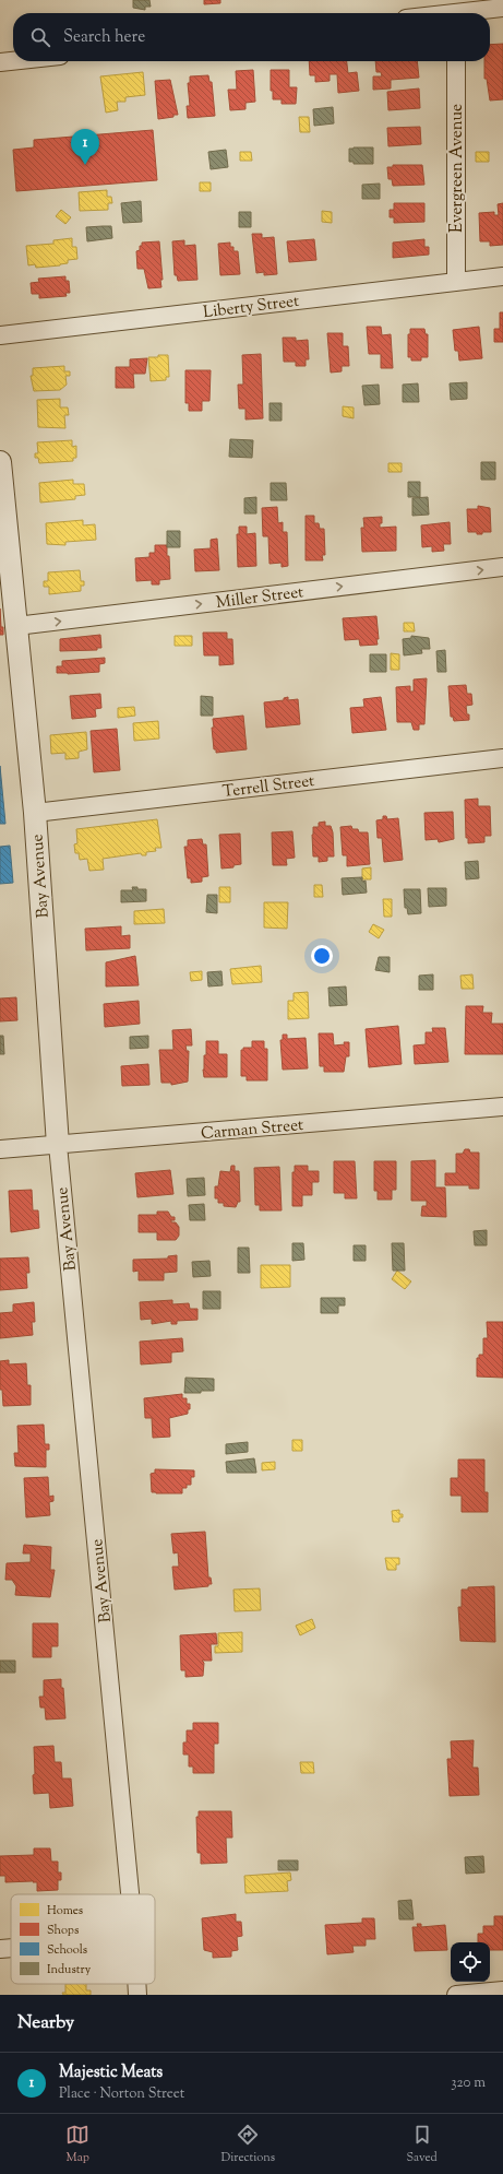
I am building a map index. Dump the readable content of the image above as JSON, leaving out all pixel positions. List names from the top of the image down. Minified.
{"streets":{"street":["Evergreen Avenue","Liberty Street","Miller Street","Terrell Street","Bay Avenue","Carman Street"]},"crossings":[["Evergreen Avenue","Liberty Street"],["Miller Street","Bay Avenue"],["Terrell Street","Bay Avenue"],["Bay Avenue","Carman Street"]],"one_way":["Miller Street"],"legend":["Homes","Shops","Schools","Industry"],"page":{"search":"Search here","pins":"1","heading":"Nearby","list":[{"mark":"1","name":"Majestic Meats","note":"Place · Norton Street","value":"320 m"}],"nav":["Map","Directions","Saved"]}}
